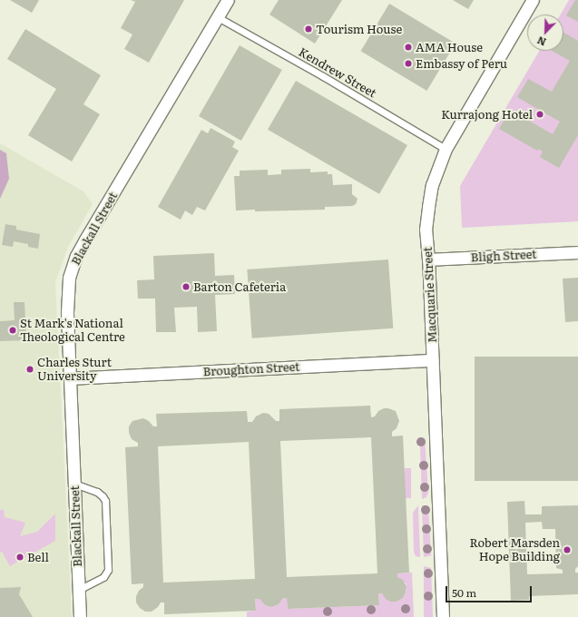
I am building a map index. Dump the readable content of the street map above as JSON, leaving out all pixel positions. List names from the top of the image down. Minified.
{"streets":{"street":["Blackall Street","Bligh Street","Macquarie Street","Broughton Street"],"lane":["Kendrew Street"]},"crossings":[["Kendrew Street","Blackall Street"],["Kendrew Street","Macquarie Street"],["Blackall Street","Broughton Street"],["Bligh Street","Macquarie Street"],["Macquarie Street","Broughton Street"]],"places":["Tourism House","AMA House","Embassy of Peru","Kurrajong Hotel","Barton Cafeteria","St Mark's National Theological Centre","Charles Sturt University","Robert Marsden Hope Building","Bell"],"scale_bar":"50 m","north":"bottom left"}
